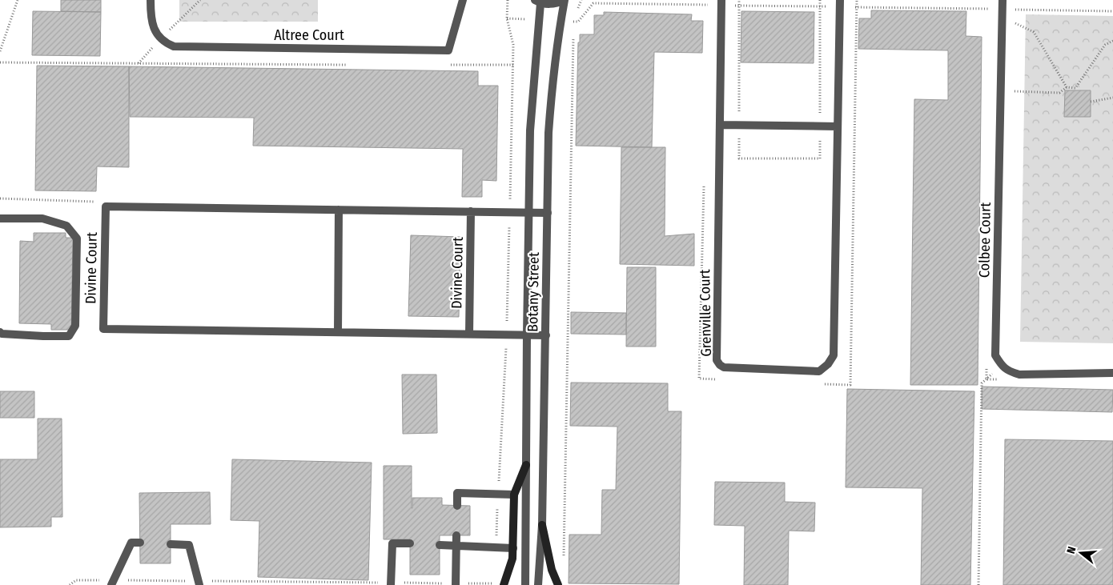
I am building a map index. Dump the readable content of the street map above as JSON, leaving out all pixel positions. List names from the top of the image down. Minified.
{"streets":{"street":["Altree Court","Colbee Court","Divine Court","Botany Street","Grenville Court"]},"crossings":[["Divine Court","Botany Street"]],"north":"left"}
